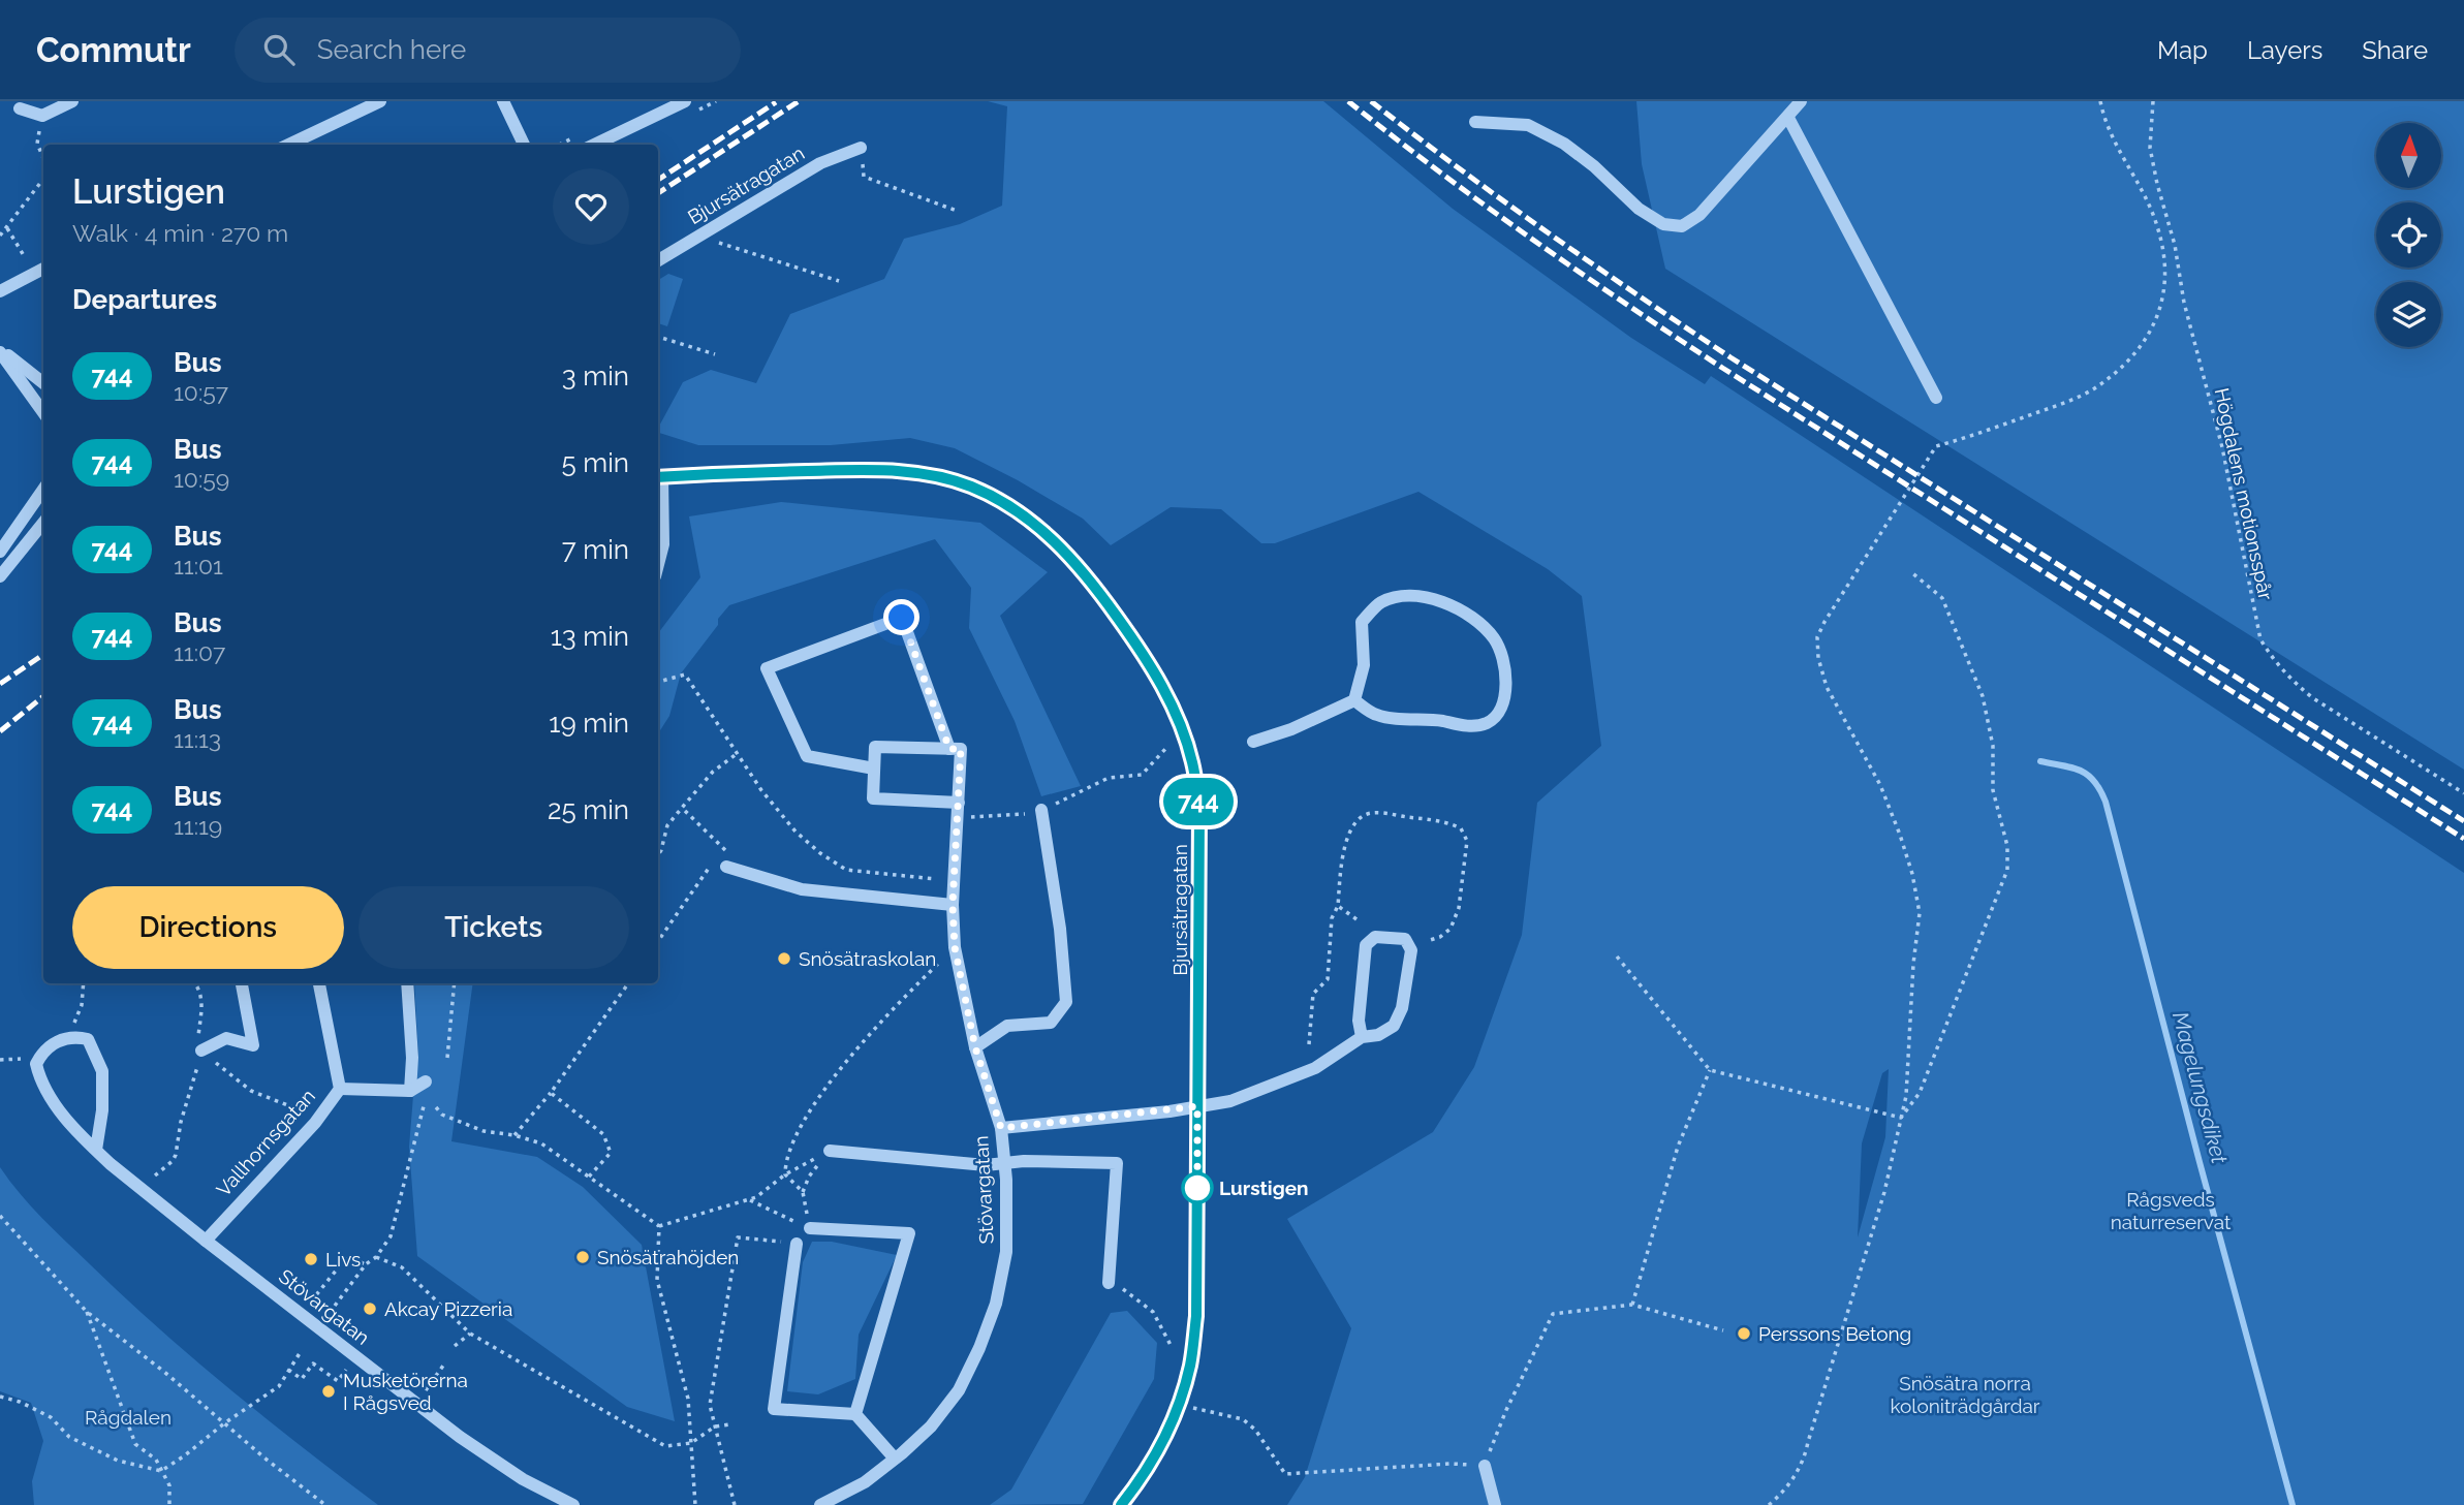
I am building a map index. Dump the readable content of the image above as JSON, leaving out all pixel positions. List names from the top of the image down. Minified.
{"streets":{"street":["Bjursätragatan","Vallhornsgatan","Stövargatan"],"path":["Högdalens motionsspår"]},"crossings":[["Vallhornsgatan","Stövargatan"]],"water":["Magelungsdiket"],"parks":["Rågsveds naturreservat","Snösätra norra koloniträdgårdar","Rågdalen"],"places":["Snösätraskolan","Lurstigen","Snösätrahöjden","Livs","Akcay Pizzeria","Perssons Betong","Musketörerna I Rågsved"],"lines":["bus line 744"],"north":"top","page":{"header":"Commutr","search":"Search here","nav":["Map","Layers","Share"],"on_map":"744","heading":[["Lurstigen","Walk · 4 min · 270 m"],"Departures"],"list":[{"mark":"744","name":"Bus","note":"10:57","value":"3 min"},{"mark":"744","name":"Bus","note":"10:59","value":"5 min"},{"mark":"744","name":"Bus","note":"11:01","value":"7 min"},{"mark":"744","name":"Bus","note":"11:07","value":"13 min"},{"mark":"744","name":"Bus","note":"11:13","value":"19 min"},{"mark":"744","name":"Bus","note":"11:19","value":"25 min"}],"buttons":["Directions","Tickets"]}}
